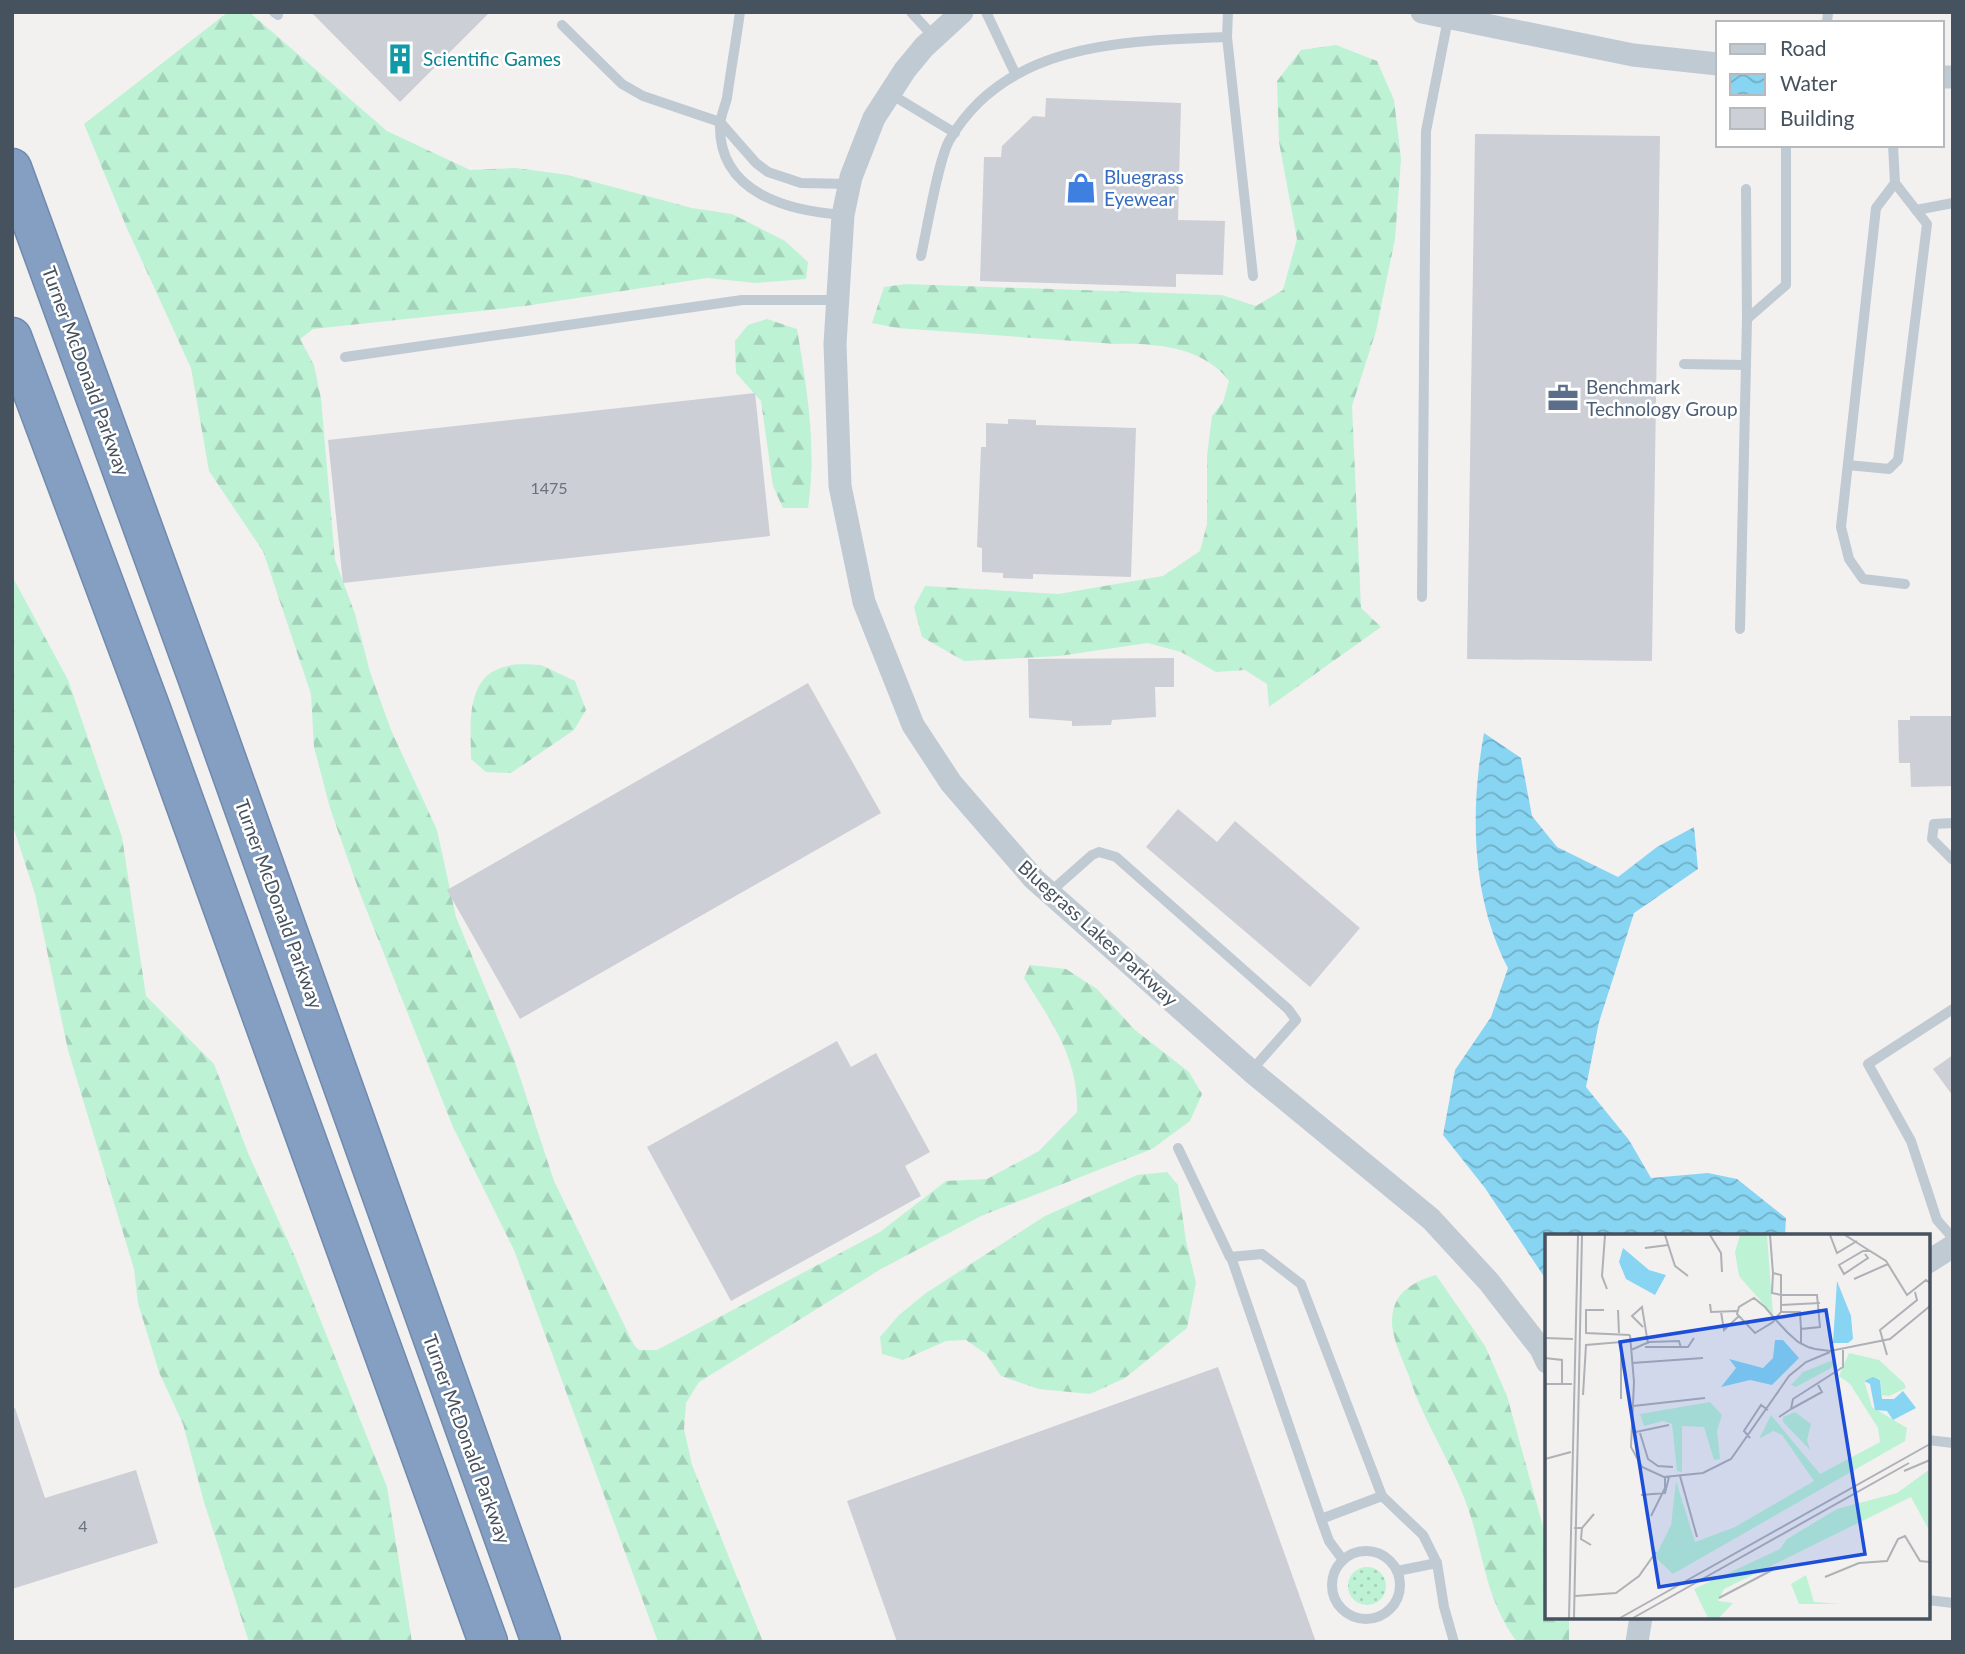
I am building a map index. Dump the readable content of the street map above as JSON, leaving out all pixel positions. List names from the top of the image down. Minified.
{"streets":{"highway":["Turner McDonald Parkway"],"street":["Bluegrass Lakes Parkway"]},"places":{"building":["Scientific Games"],"shop":["Bluegrass Eyewear"],"office":["Benchmark Technology Group"]},"house_numbers":["1475","4"],"legend":["Road","Water","Building"]}
